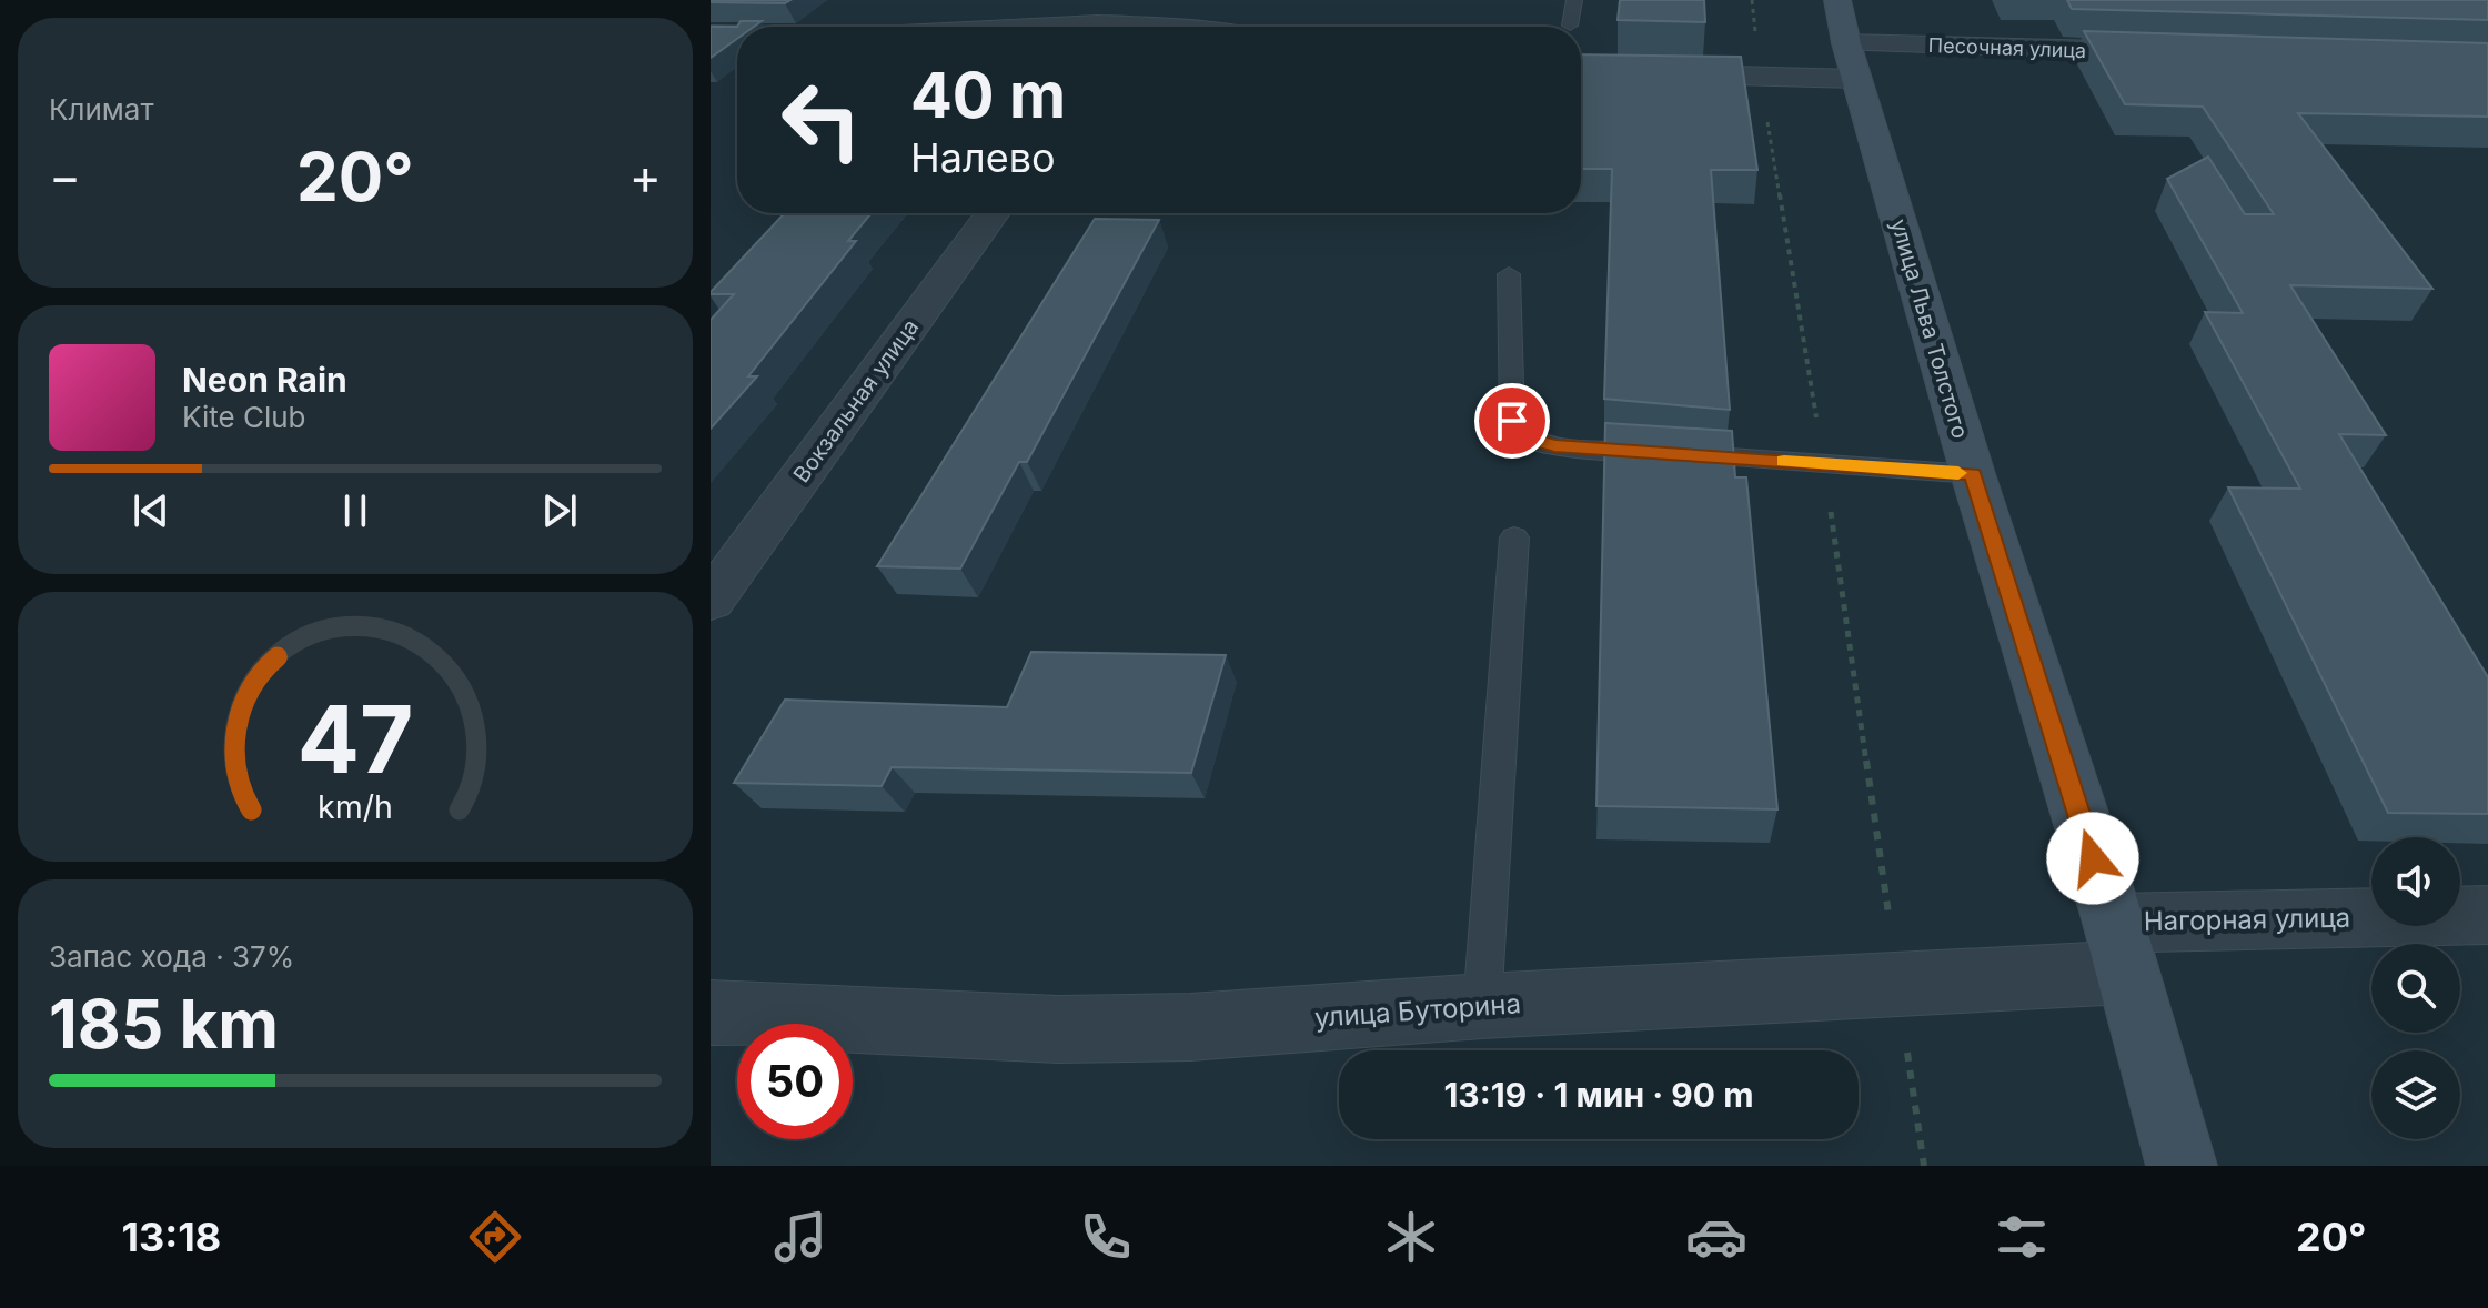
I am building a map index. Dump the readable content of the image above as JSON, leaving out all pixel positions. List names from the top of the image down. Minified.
{"streets":{"main road":["улица Льва Толстого"],"street":["Песочная улица","Вокзальная улица","Нагорная улица","улица Буторина"]},"crossings":[["Песочная улица","улица Льва Толстого"],["улица Льва Толстого","Нагорная улица"],["улица Льва Толстого","улица Буторина"],["Нагорная улица","улица Буторина"]],"page":{"tile":["Климат",["Запас хода · 37%","185 km"]],"turn":["40 m","Налево"],"heat":["−","20°","+"],"song":["Neon Rain","Kite Club"],"limit":"50","trip":"13:19 · 1 мин · 90 m","tabs":["13:18","20°"],"gauge":["47","km/h"]}}
